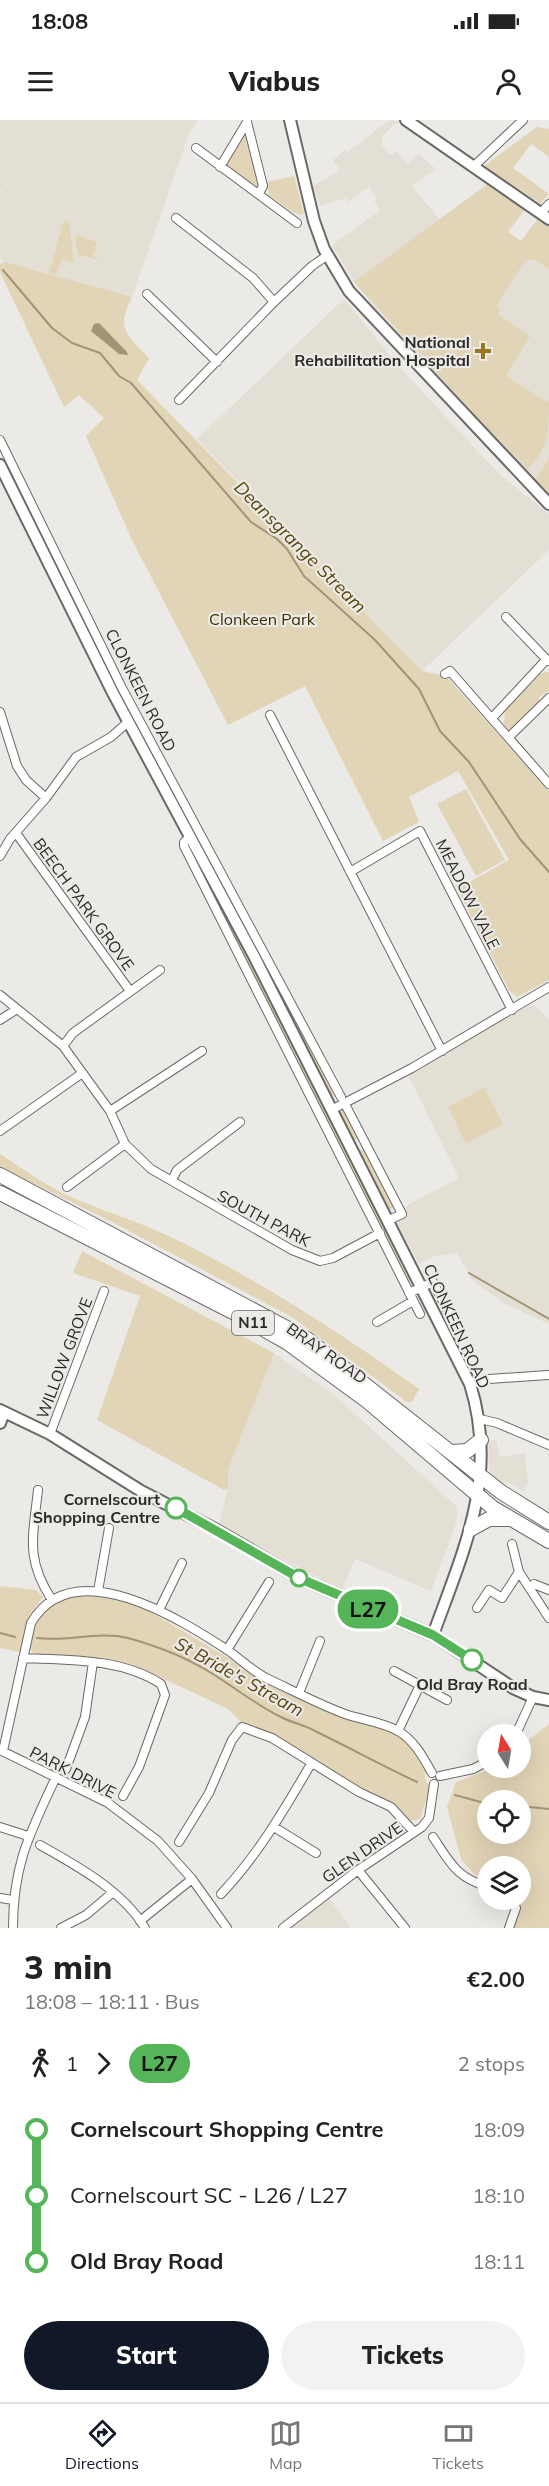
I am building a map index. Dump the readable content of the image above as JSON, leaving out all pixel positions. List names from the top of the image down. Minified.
{"streets":{"highway":["N11","BRAY ROAD"],"main road":["CLONKEEN ROAD"],"street":["MEADOW VALE","BEECH PARK GROVE","SOUTH PARK","WILLOW GROVE","PARK DRIVE","GLEN DRIVE"]},"crossings":[["CLONKEEN ROAD","SOUTH PARK"],["CLONKEEN ROAD","N11"],["CLONKEEN ROAD","BRAY ROAD"],["N11","BRAY ROAD"]],"water":["Deansgrange Stream","St Bride's Stream"],"parks":["Clonkeen Park"],"places":{"health":["National Rehabilitation Hospital"],"other":["Cornelscourt Shopping Centre","Old Bray Road"]},"lines":["bus line L27"],"north":"top","page":{"status":"18:08","header":"Viabus","on_map":"L27","heading":["3 min","18:08 – 18:11 · Bus","€2.00"],"legs":["1","L27","2 stops"],"list":[{"name":"Cornelscourt Shopping Centre","value":"18:09"},{"name":"Cornelscourt SC - L26 / L27","value":"18:10"},{"name":"Old Bray Road","value":"18:11"}],"buttons":["Start","Tickets"],"tabs":["Directions","Map","Tickets"]}}
